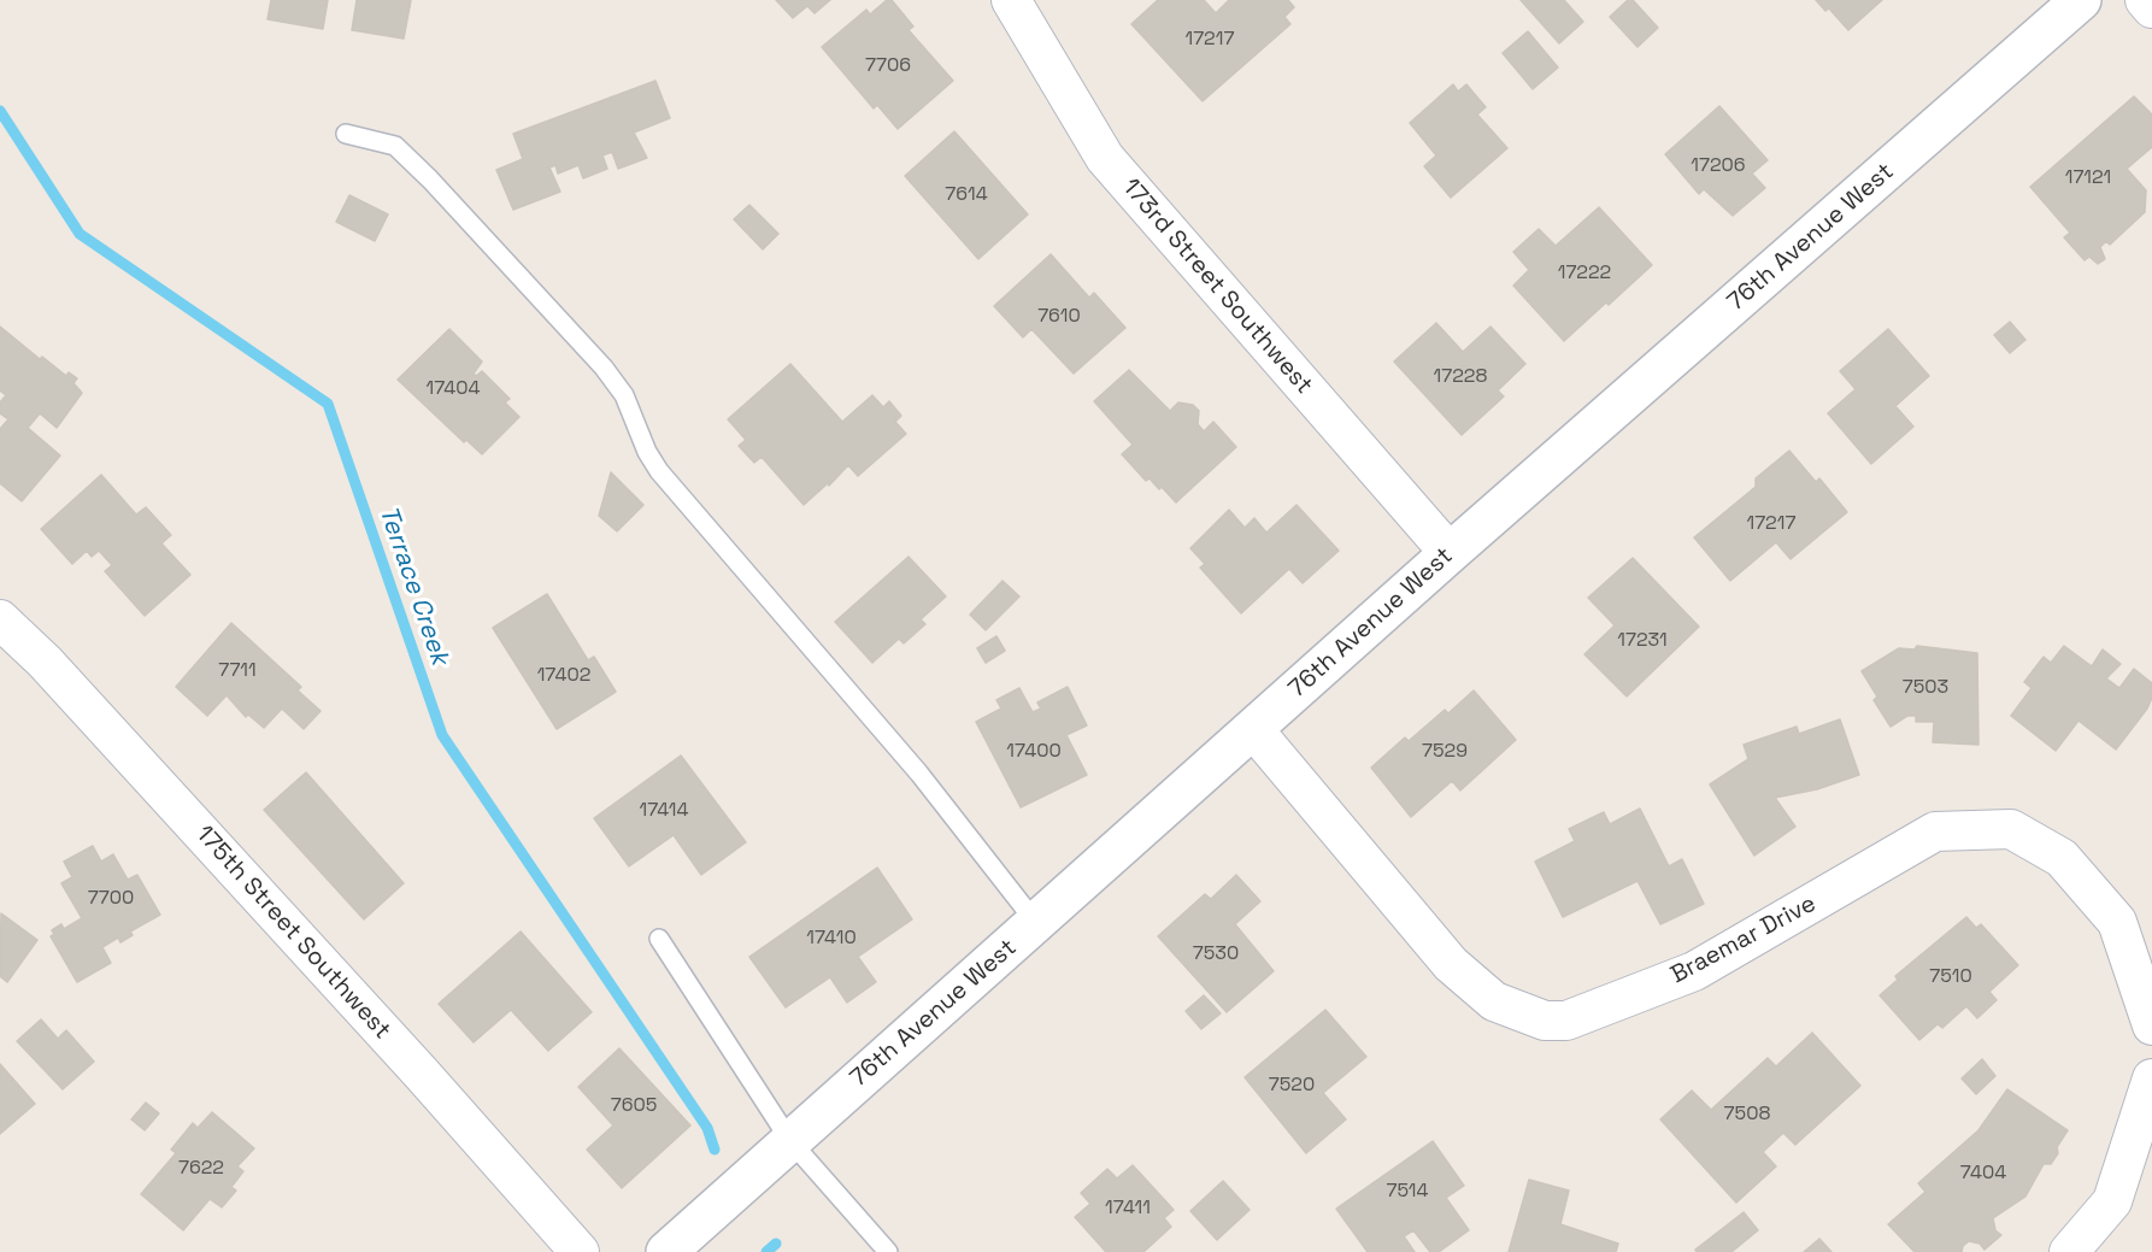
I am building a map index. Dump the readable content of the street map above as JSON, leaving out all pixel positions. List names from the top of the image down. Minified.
{"streets":{"street":["76th Avenue West","173rd Street Southwest","175th Street Southwest","Braemar Drive"]},"crossings":[["76th Avenue West","173rd Street Southwest"],["76th Avenue West","Braemar Drive"]],"water":["Terrace Creek"],"house_numbers":["17217","7706","17206","17121","7614","17222","7610","17228","17404","17217","17231","7711","17402","7503","17400","7529","17414","7700","17410","7530","7510","7520","7605","7508","7622","7404","7514","17411"]}
